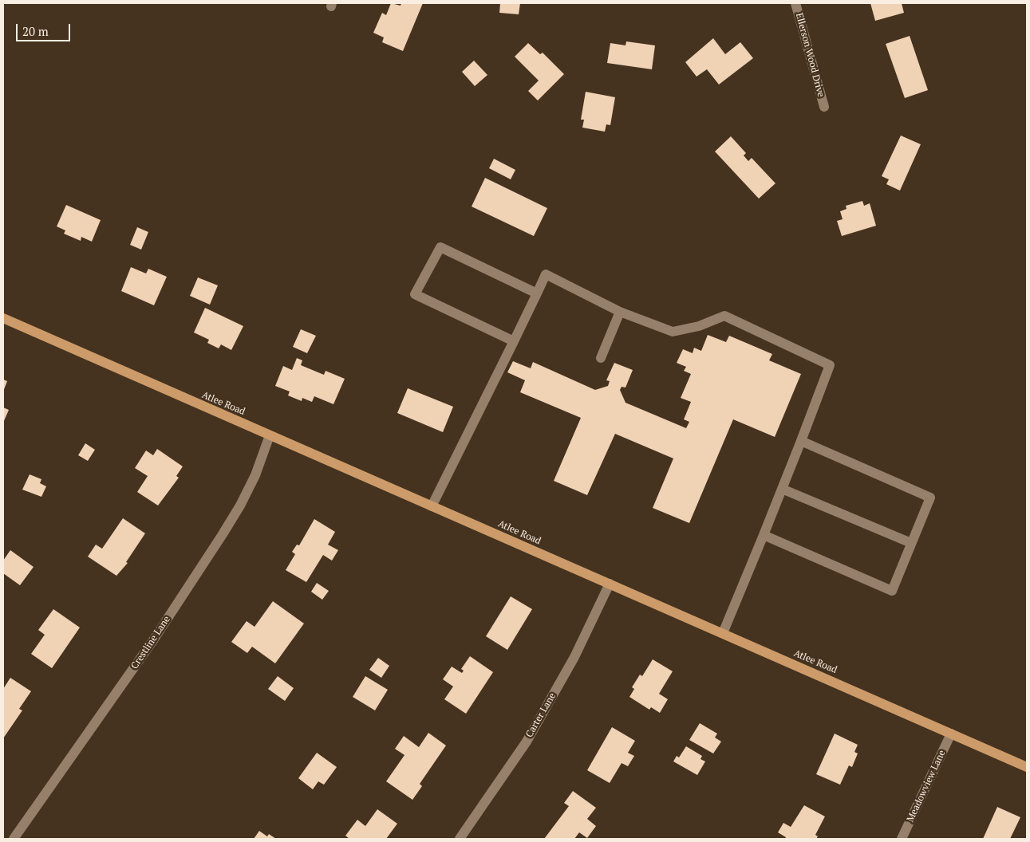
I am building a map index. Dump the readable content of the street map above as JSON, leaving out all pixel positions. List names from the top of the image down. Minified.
{"streets":{"main road":["Atlee Road"],"street":["Ellerson Wood Drive","Crestline Lane","Carter Lane","Meadowview Lane"]},"crossings":[["Atlee Road","Crestline Lane"],["Atlee Road","Carter Lane"],["Atlee Road","Meadowview Lane"]],"scale_bar":"20 m"}
